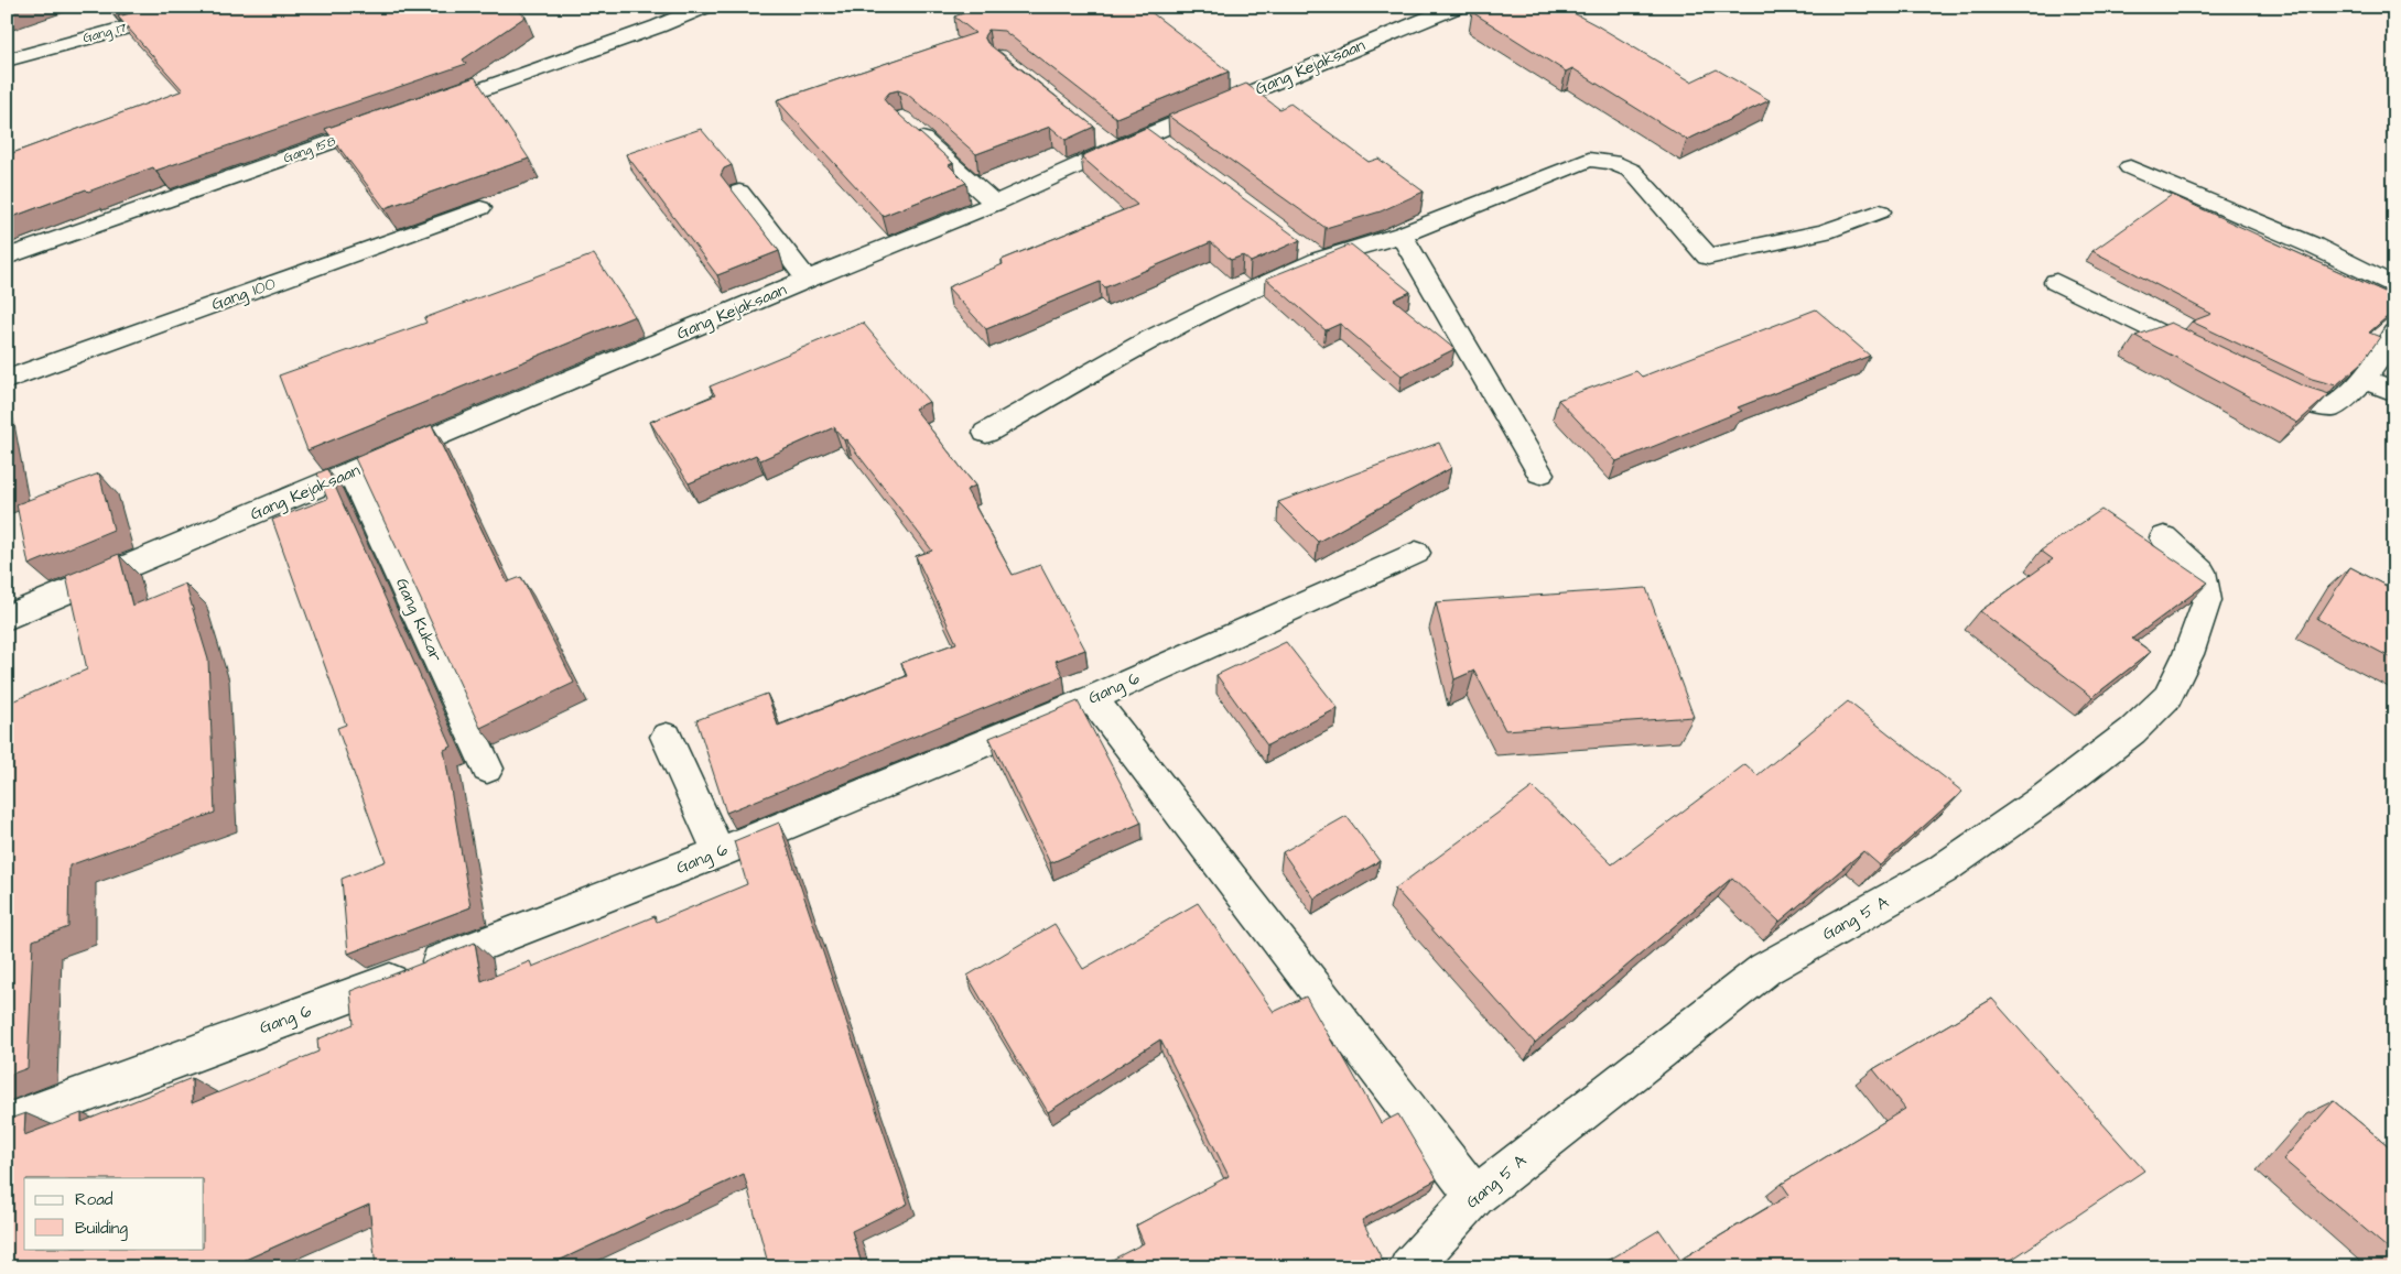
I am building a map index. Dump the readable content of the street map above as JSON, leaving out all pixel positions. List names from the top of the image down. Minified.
{"streets":{"street":["Gang 17","Gang Kejaksaan","Gang 158","Gang 100","Gang Kukar","Gang 6","Gang 5 A"]},"crossings":[["Gang Kejaksaan","Gang Kukar"]],"legend":["Road","Building"]}
